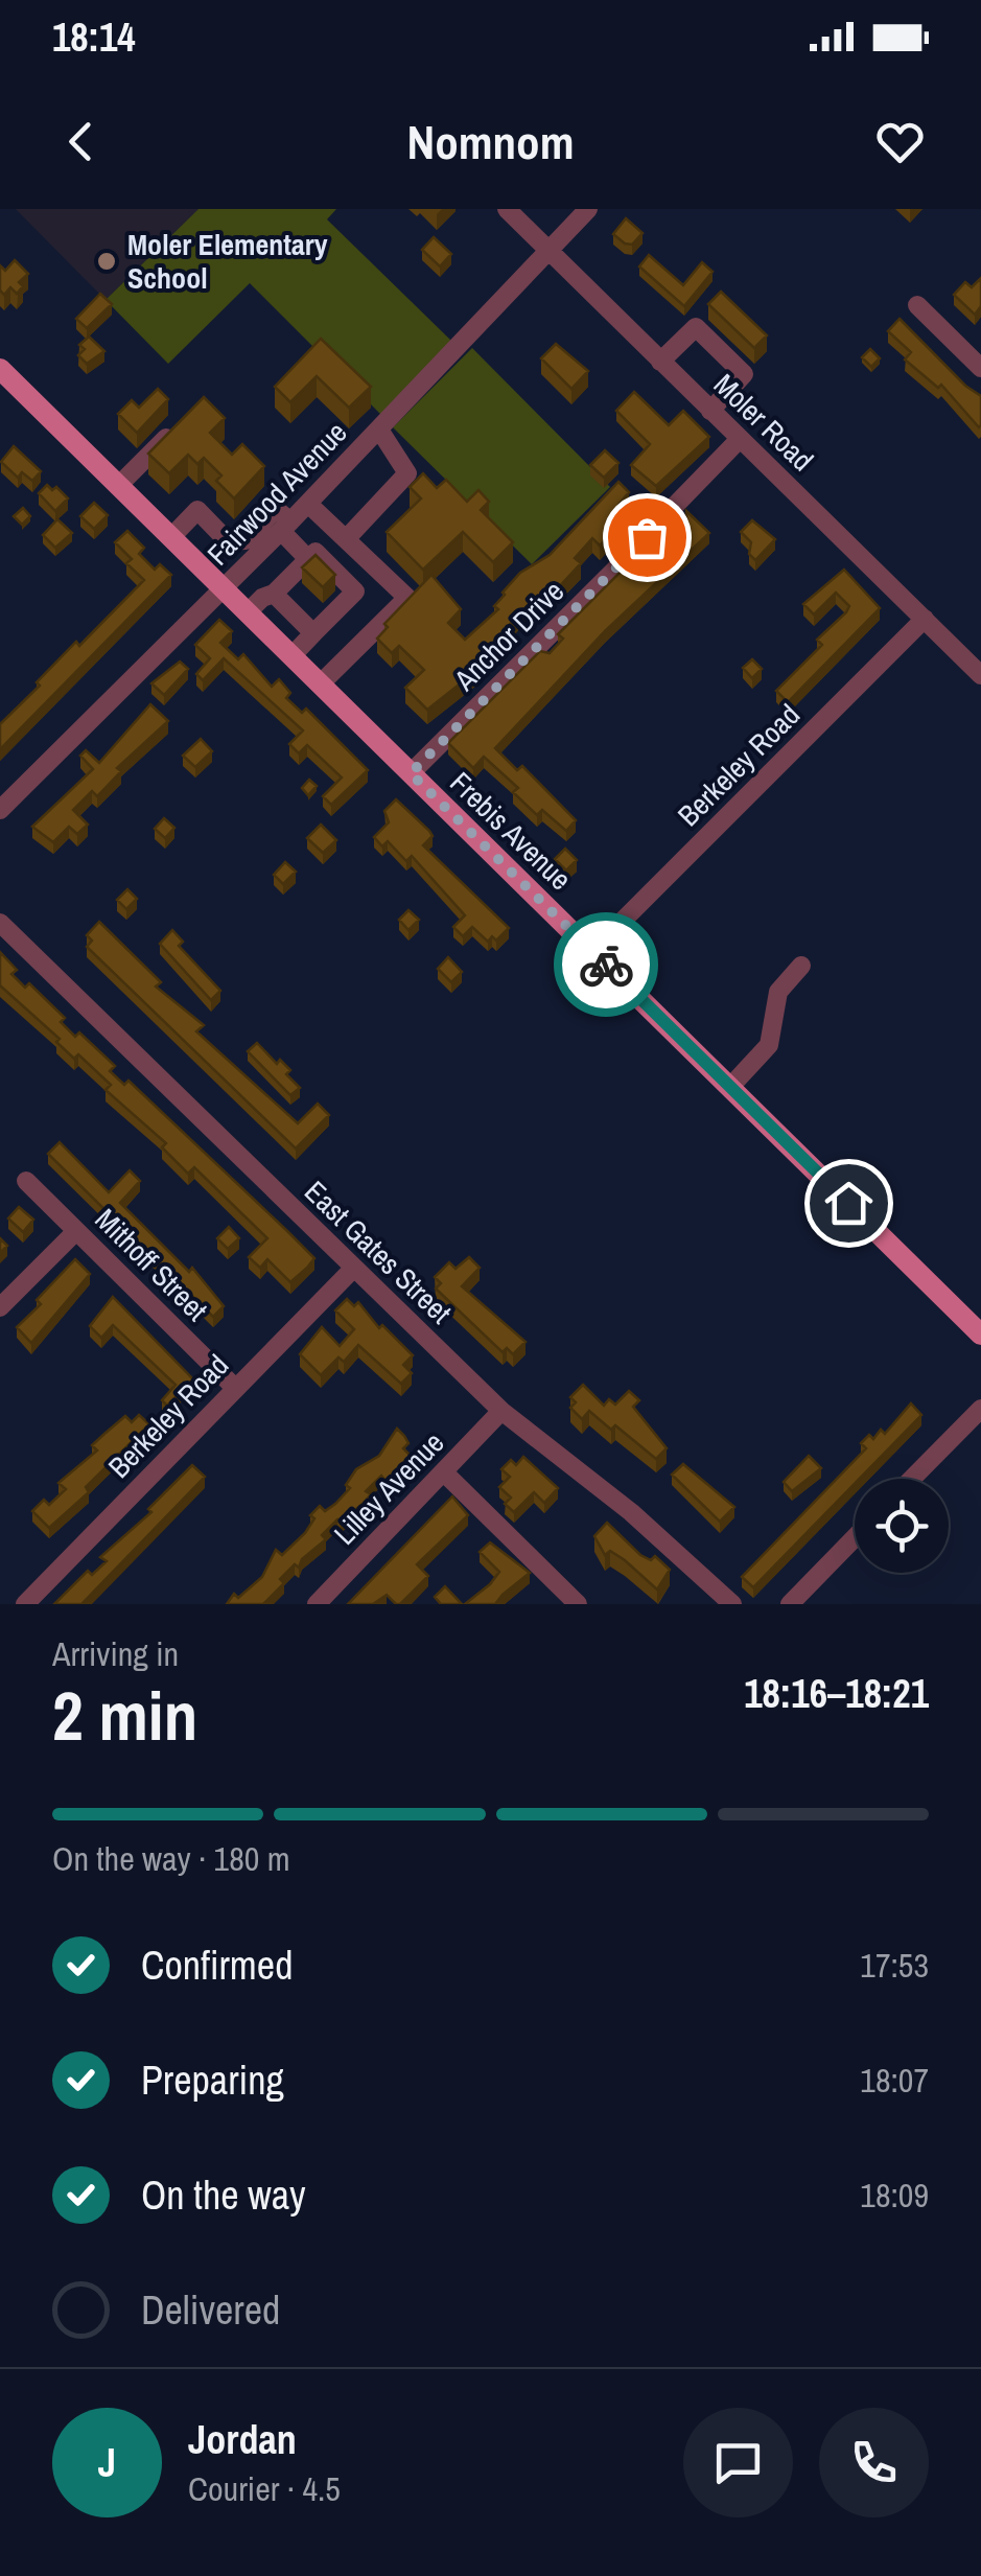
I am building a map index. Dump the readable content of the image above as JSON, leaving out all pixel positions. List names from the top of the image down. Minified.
{"streets":{"main road":["Frebis Avenue"],"street":["Moler Road","Fairwood Avenue","Anchor Drive","Berkeley Road","East Gates Street","Mithoff Street","Lilley Avenue"]},"crossings":[["Moler Road","Fairwood Avenue"],["Moler Road","Berkeley Road"],["Fairwood Avenue","Frebis Avenue"],["Anchor Drive","Frebis Avenue"],["Berkeley Road","Frebis Avenue"],["Berkeley Road","East Gates Street"],["Berkeley Road","Mithoff Street"],["East Gates Street","Lilley Avenue"]],"places":["Moler Elementary School"],"page":{"status":"18:14","header":"Nomnom","heading":["2 min","Arriving in","18:16–18:21"],"panel":["Jordan","Courier · 4.5"],"bar":"On the way · 180 m","list":[["Confirmed","17:53"],["Preparing","18:07"],["On the way","18:09"],"Delivered"],"round":"J"}}
